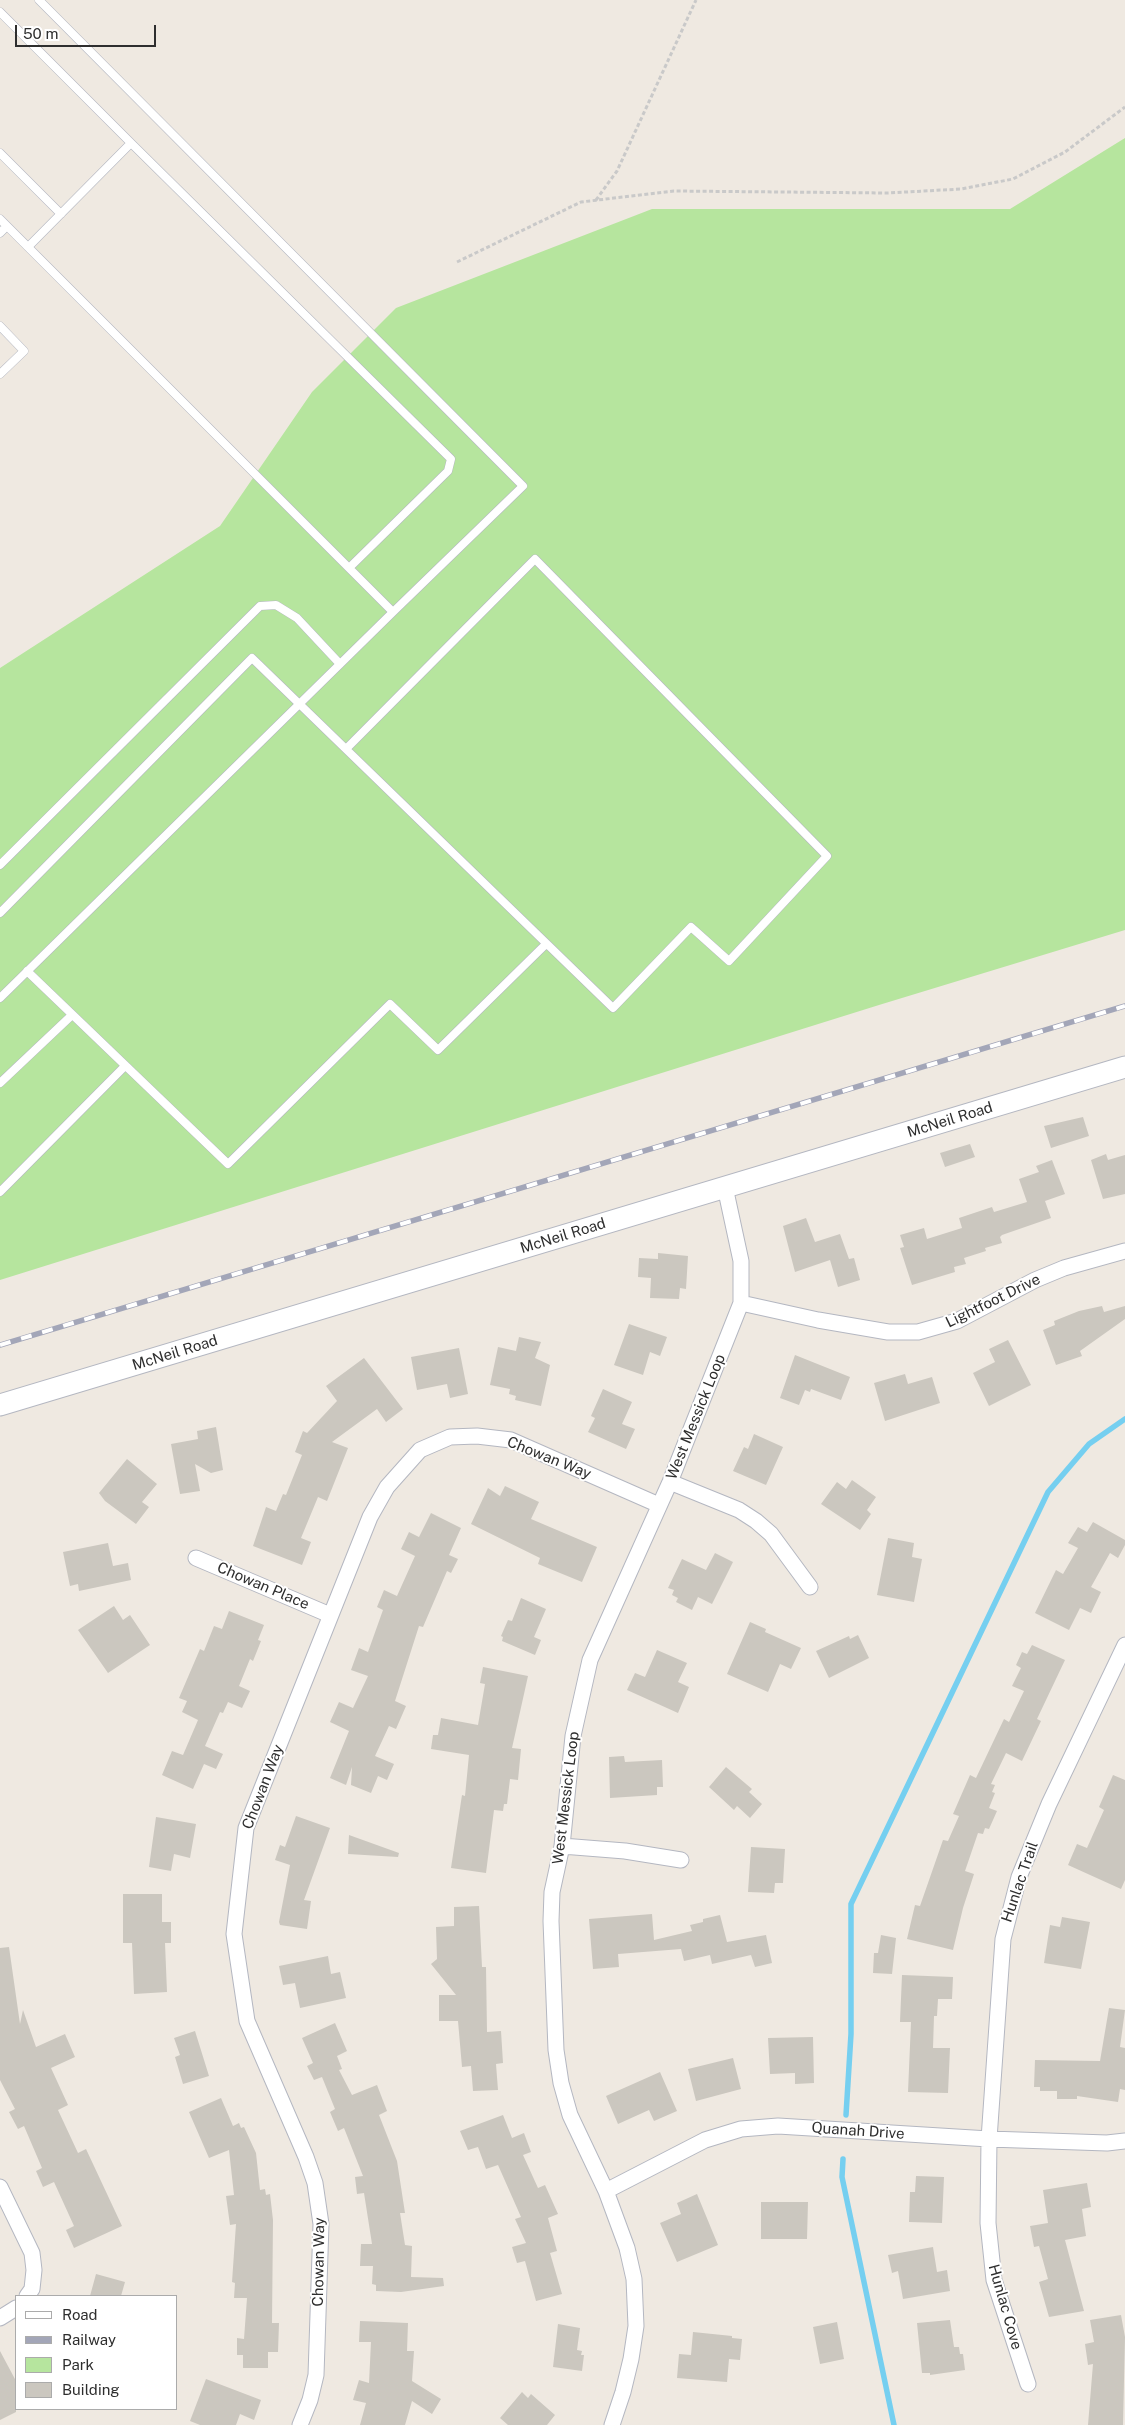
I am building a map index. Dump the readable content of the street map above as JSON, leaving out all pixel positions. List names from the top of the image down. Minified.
{"streets":{"main road":["McNeil Road"],"street":["Lightfoot Drive","West Messick Loop","Chowan Way","Chowan Place","Hunlac Trail","Quanah Drive","Hunlac Cove"]},"crossings":[["McNeil Road","West Messick Loop"],["Lightfoot Drive","West Messick Loop"],["West Messick Loop","Chowan Way"],["West Messick Loop","Quanah Drive"],["Chowan Way","Chowan Place"],["Hunlac Trail","Quanah Drive"],["Hunlac Trail","Hunlac Cove"],["Quanah Drive","Hunlac Cove"]],"legend":["Road","Railway","Park","Building"],"scale_bar":"50 m"}
